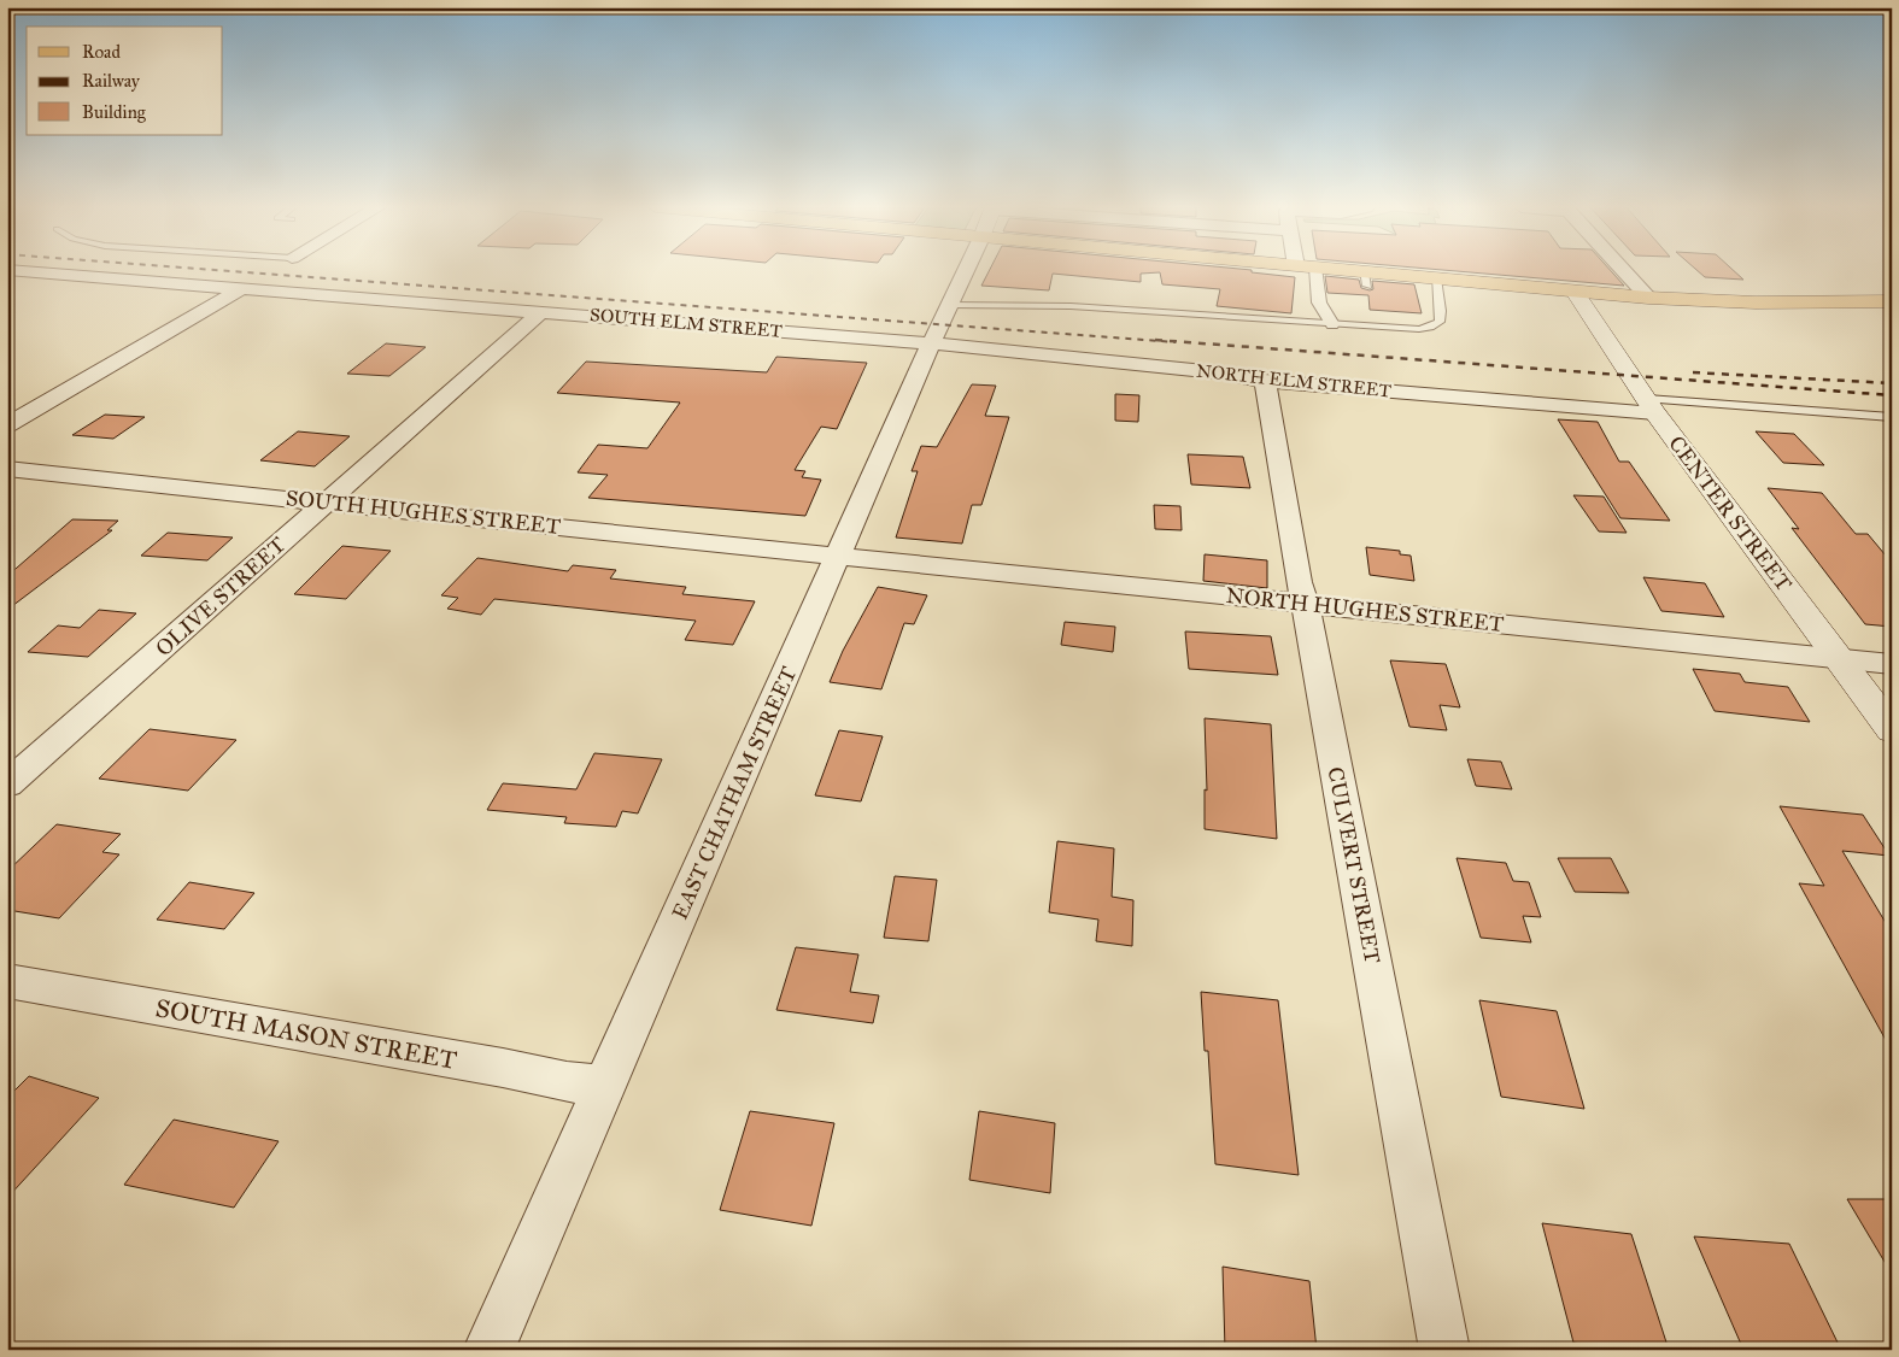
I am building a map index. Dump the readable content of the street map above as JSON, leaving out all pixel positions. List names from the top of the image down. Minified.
{"streets":{"main road":["CENTER STREET"],"street":["SOUTH ELM STREET","NORTH ELM STREET","SOUTH HUGHES STREET","OLIVE STREET","NORTH HUGHES STREET","EAST CHATHAM STREET","CULVERT STREET","SOUTH MASON STREET"]},"crossings":[["SOUTH ELM STREET","NORTH ELM STREET"],["SOUTH ELM STREET","OLIVE STREET"],["SOUTH ELM STREET","EAST CHATHAM STREET"],["NORTH ELM STREET","CENTER STREET"],["NORTH ELM STREET","EAST CHATHAM STREET"],["NORTH ELM STREET","CULVERT STREET"],["SOUTH HUGHES STREET","OLIVE STREET"],["SOUTH HUGHES STREET","NORTH HUGHES STREET"],["SOUTH HUGHES STREET","EAST CHATHAM STREET"],["CENTER STREET","NORTH HUGHES STREET"],["NORTH HUGHES STREET","EAST CHATHAM STREET"],["NORTH HUGHES STREET","CULVERT STREET"],["EAST CHATHAM STREET","SOUTH MASON STREET"]],"legend":["Road","Railway","Building"]}
